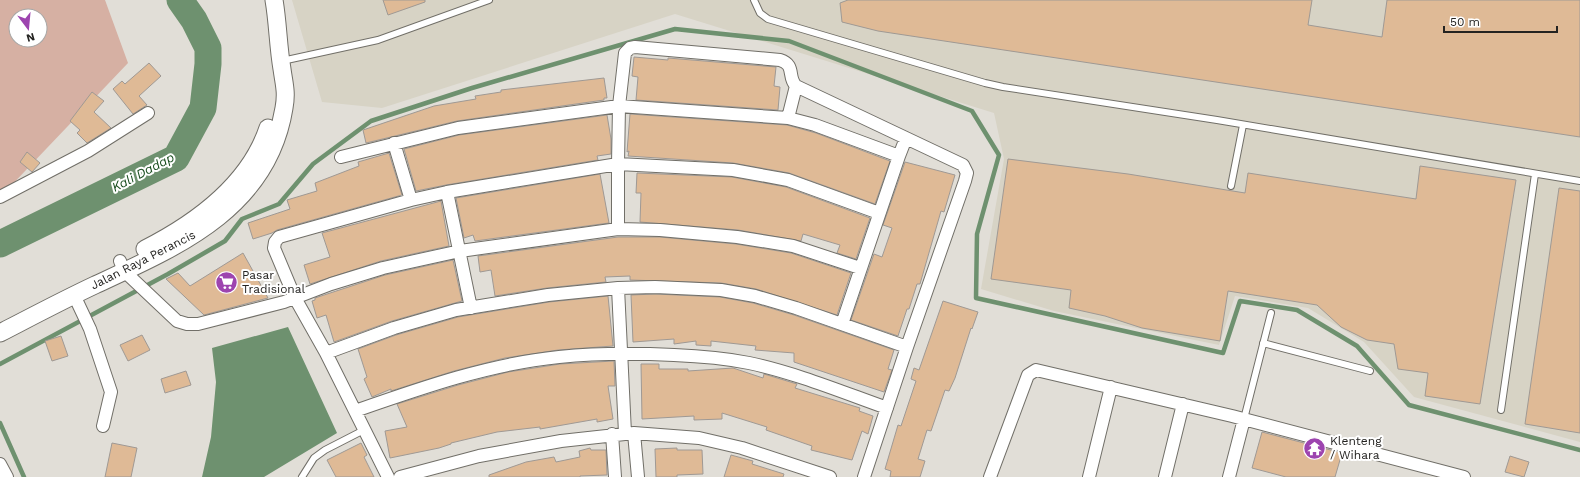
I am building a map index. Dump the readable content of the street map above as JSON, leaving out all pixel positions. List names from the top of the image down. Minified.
{"streets":{"street":["Jalan Raya Perancis"]},"water":["Kali Dadap"],"places":{"supermarket":["Pasar Tradisional"],"temple":["Klenteng / Wihara"]},"scale_bar":"50 m","north":"bottom"}
